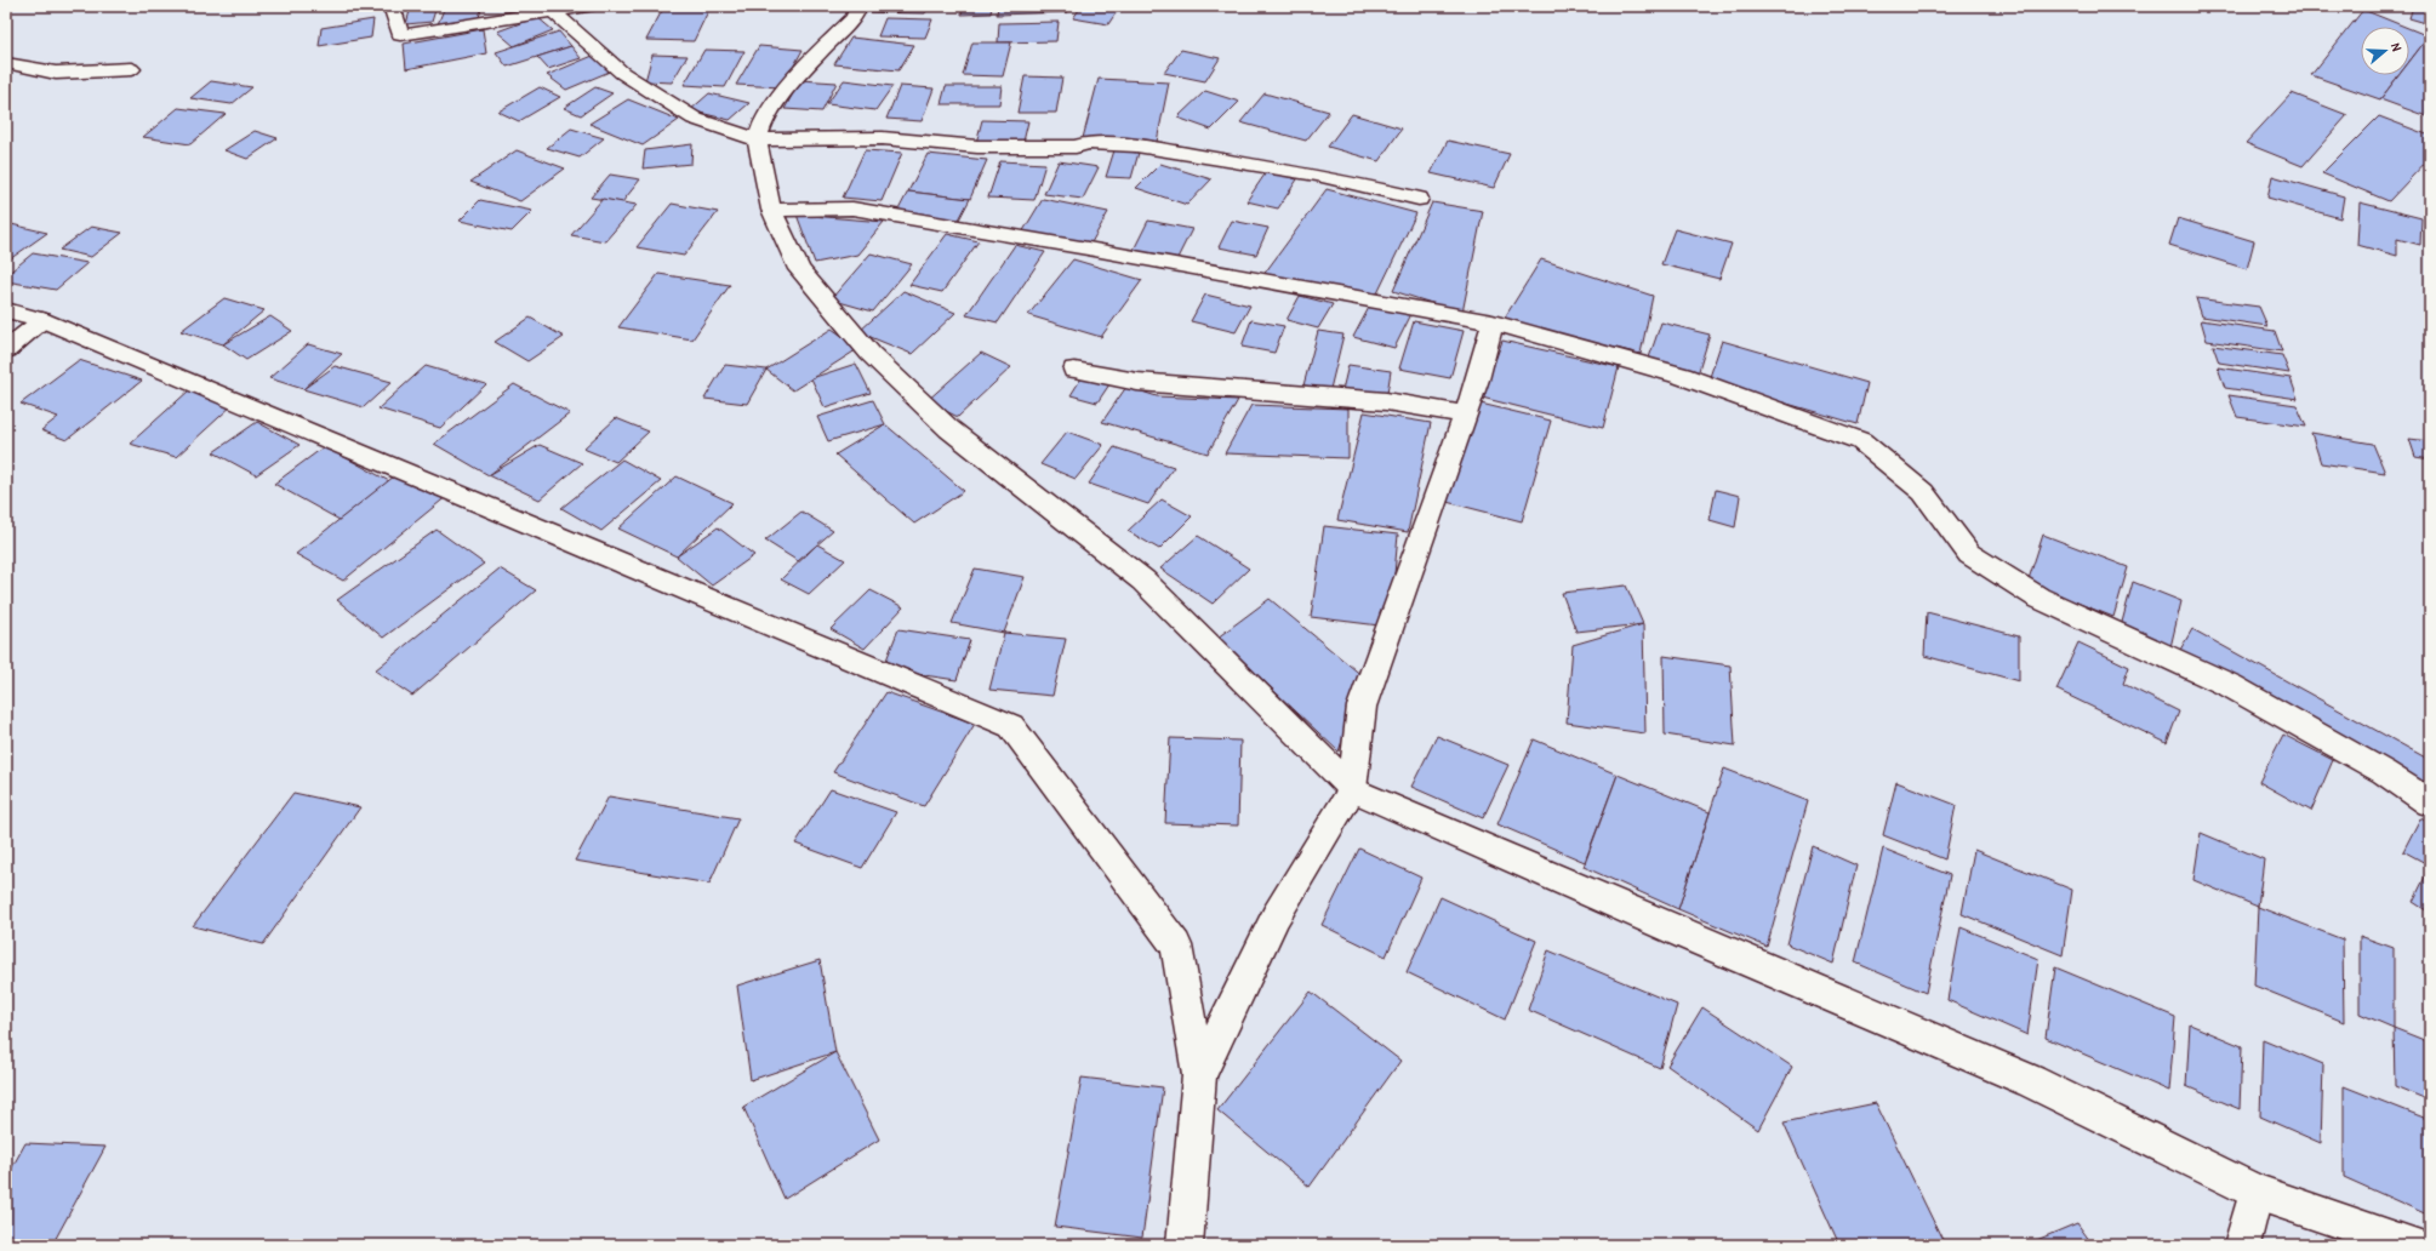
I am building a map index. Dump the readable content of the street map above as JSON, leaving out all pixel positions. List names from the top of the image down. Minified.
{"north":"right"}
